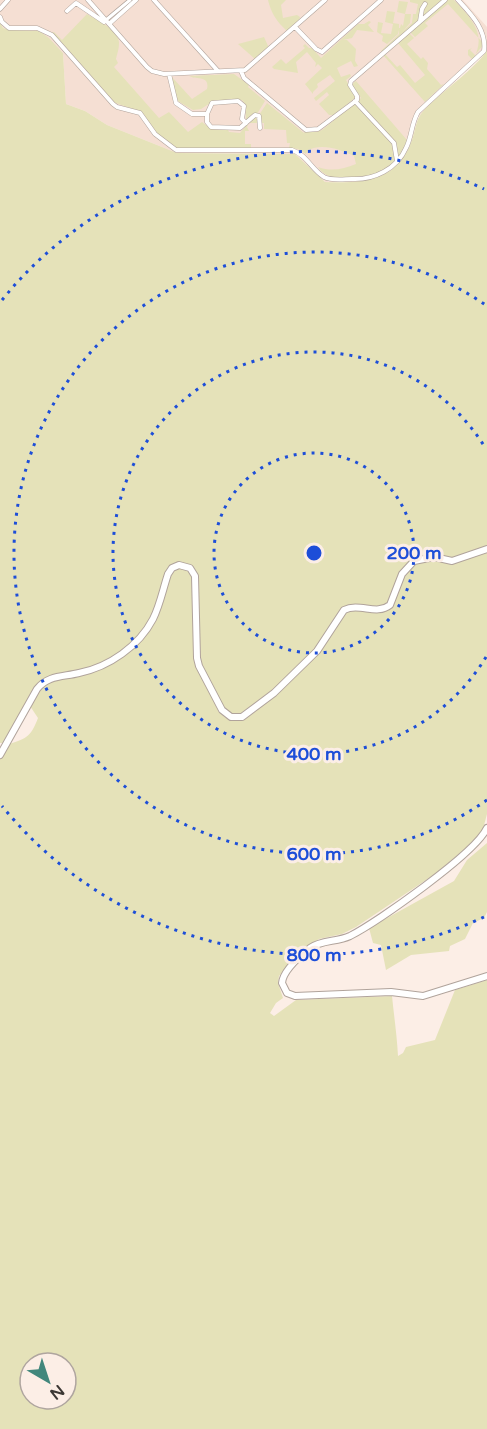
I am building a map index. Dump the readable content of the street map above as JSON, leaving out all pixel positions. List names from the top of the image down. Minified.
{"north":"bottom right","rings":["200 m","400 m","600 m","800 m"]}
